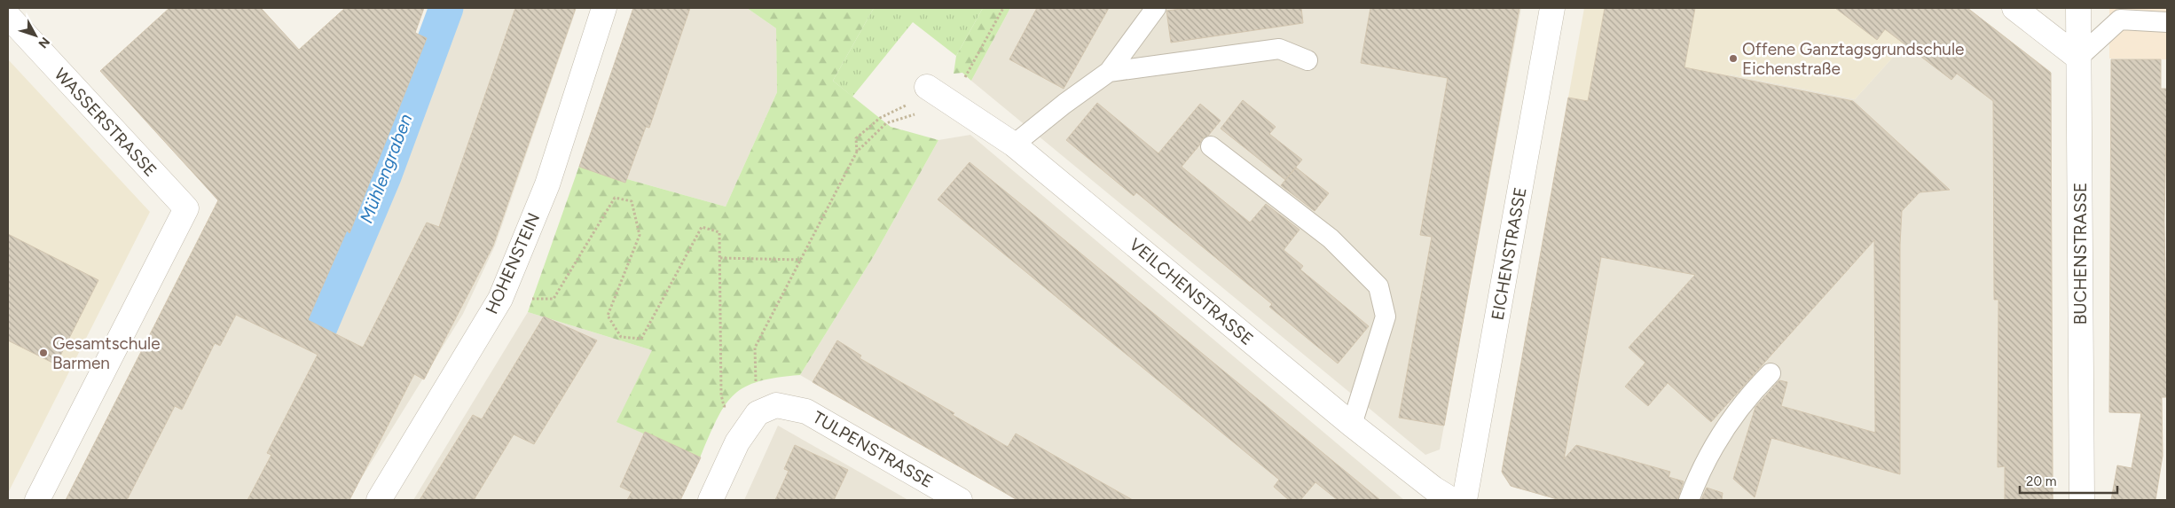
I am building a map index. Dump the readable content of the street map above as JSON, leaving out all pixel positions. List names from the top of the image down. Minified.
{"streets":{"street":["WASSERSTRASSE","EICHENSTRASSE","BUCHENSTRASSE","HOHENSTEIN","VEILCHENSTRASSE","TULPENSTRASSE"]},"water":["Mühlengraben"],"places":["Offene Ganztagsgrundschule Eichenstraße","Gesamtschule Barmen"],"scale_bar":"20 m","north":"bottom right"}
